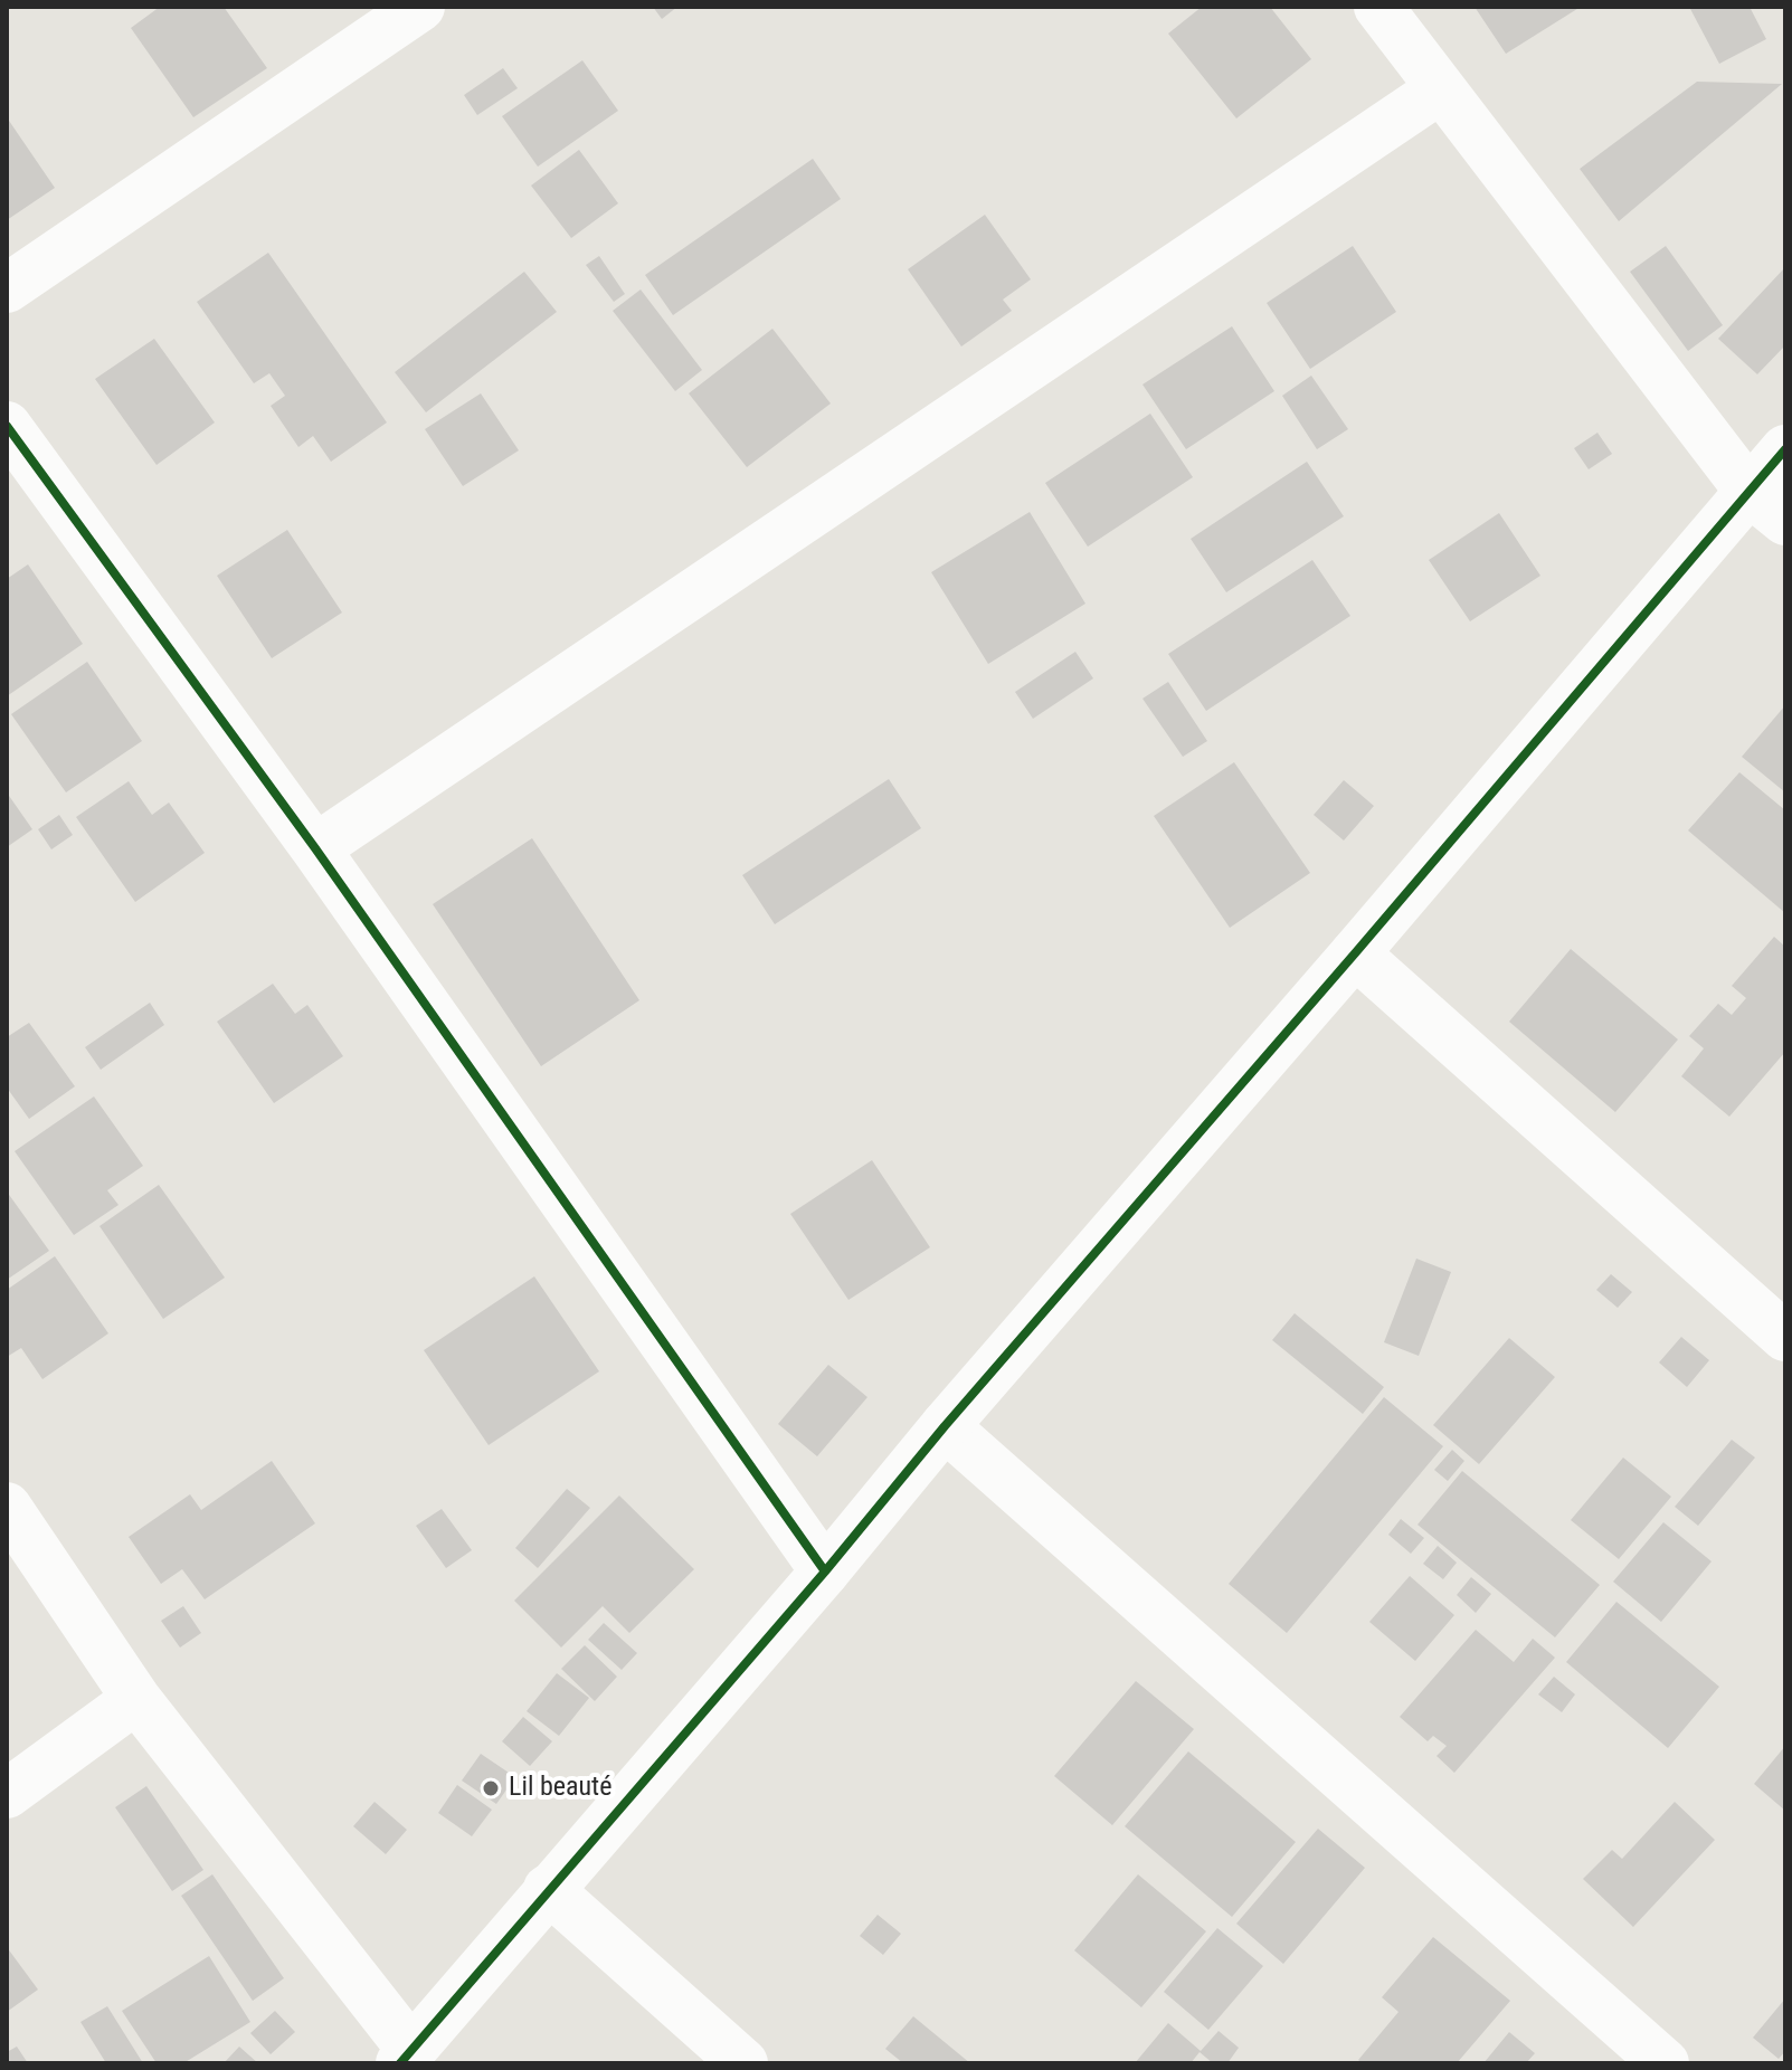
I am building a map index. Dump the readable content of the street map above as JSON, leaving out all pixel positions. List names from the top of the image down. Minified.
{"places":["Lil beauté"]}
